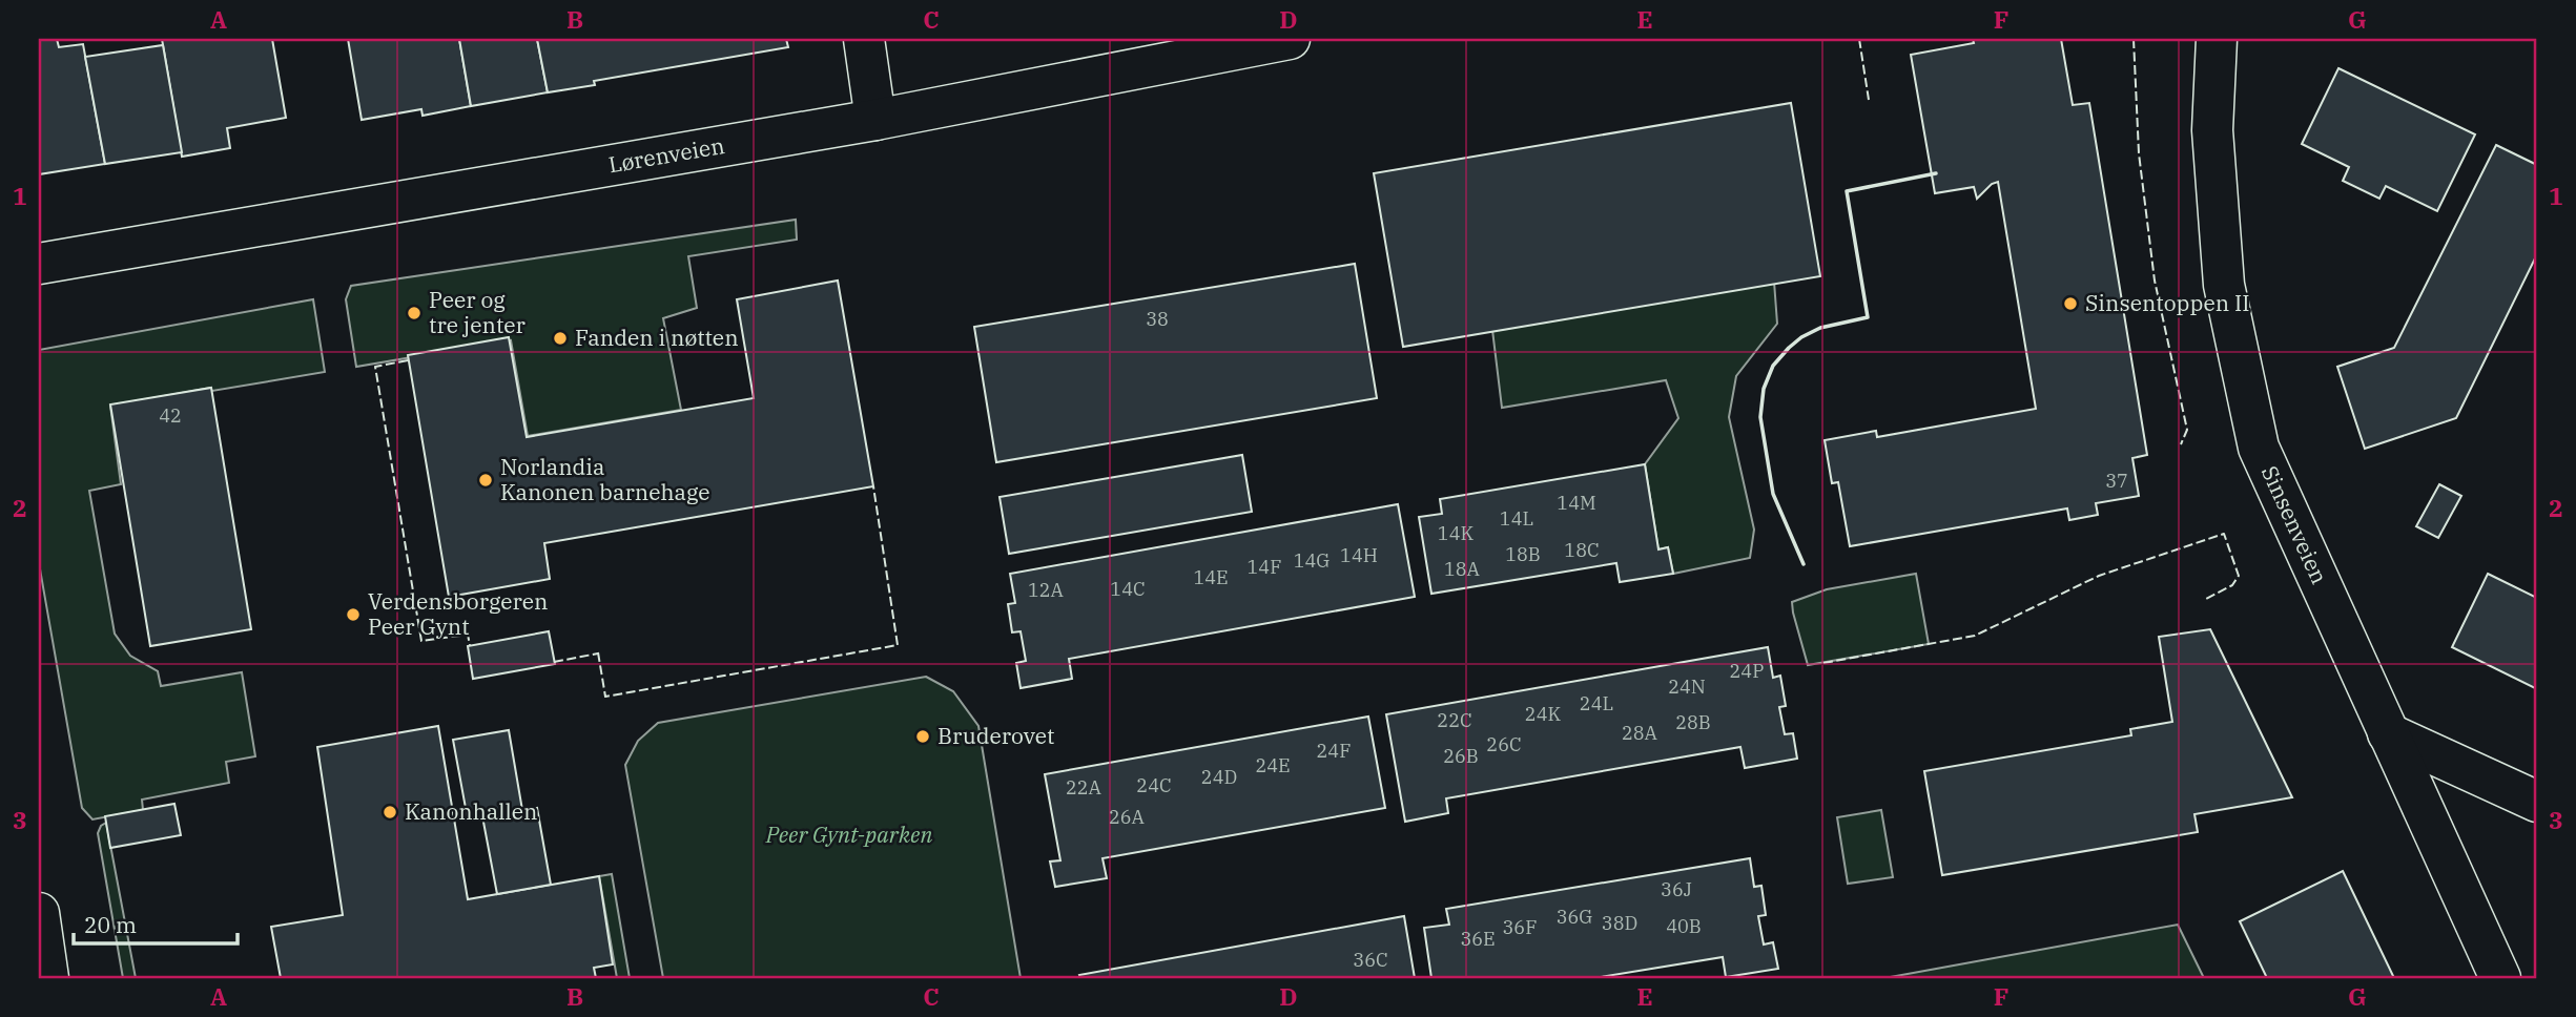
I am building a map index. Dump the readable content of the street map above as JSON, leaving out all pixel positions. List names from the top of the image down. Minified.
{"streets":{"street":["Lørenveien","Sinsenveien"]},"parks":["Peer Gynt-parken"],"places":["Sinsentoppen II","Peer og tre jenter","Fanden i nøtten","Norlandia Kanonen barnehage","Verdensborgeren Peer Gynt","Bruderovet","Kanonhallen"],"house_numbers":["38","42","37","14M","14L","14K","18C","18B","14H","14G","14F","18A","14E","14C","12A","24P","24N","24L","24K","22C","28B","28A","26C","24F","26B","24E","24D","24C","22A","26A","36J","36G","38D","40B","36F","36E","36C"],"scale_bar":"20 m","grid":{"columns":["A","B","C","D","E","F","G"],"rows":["1","2","3"]}}
